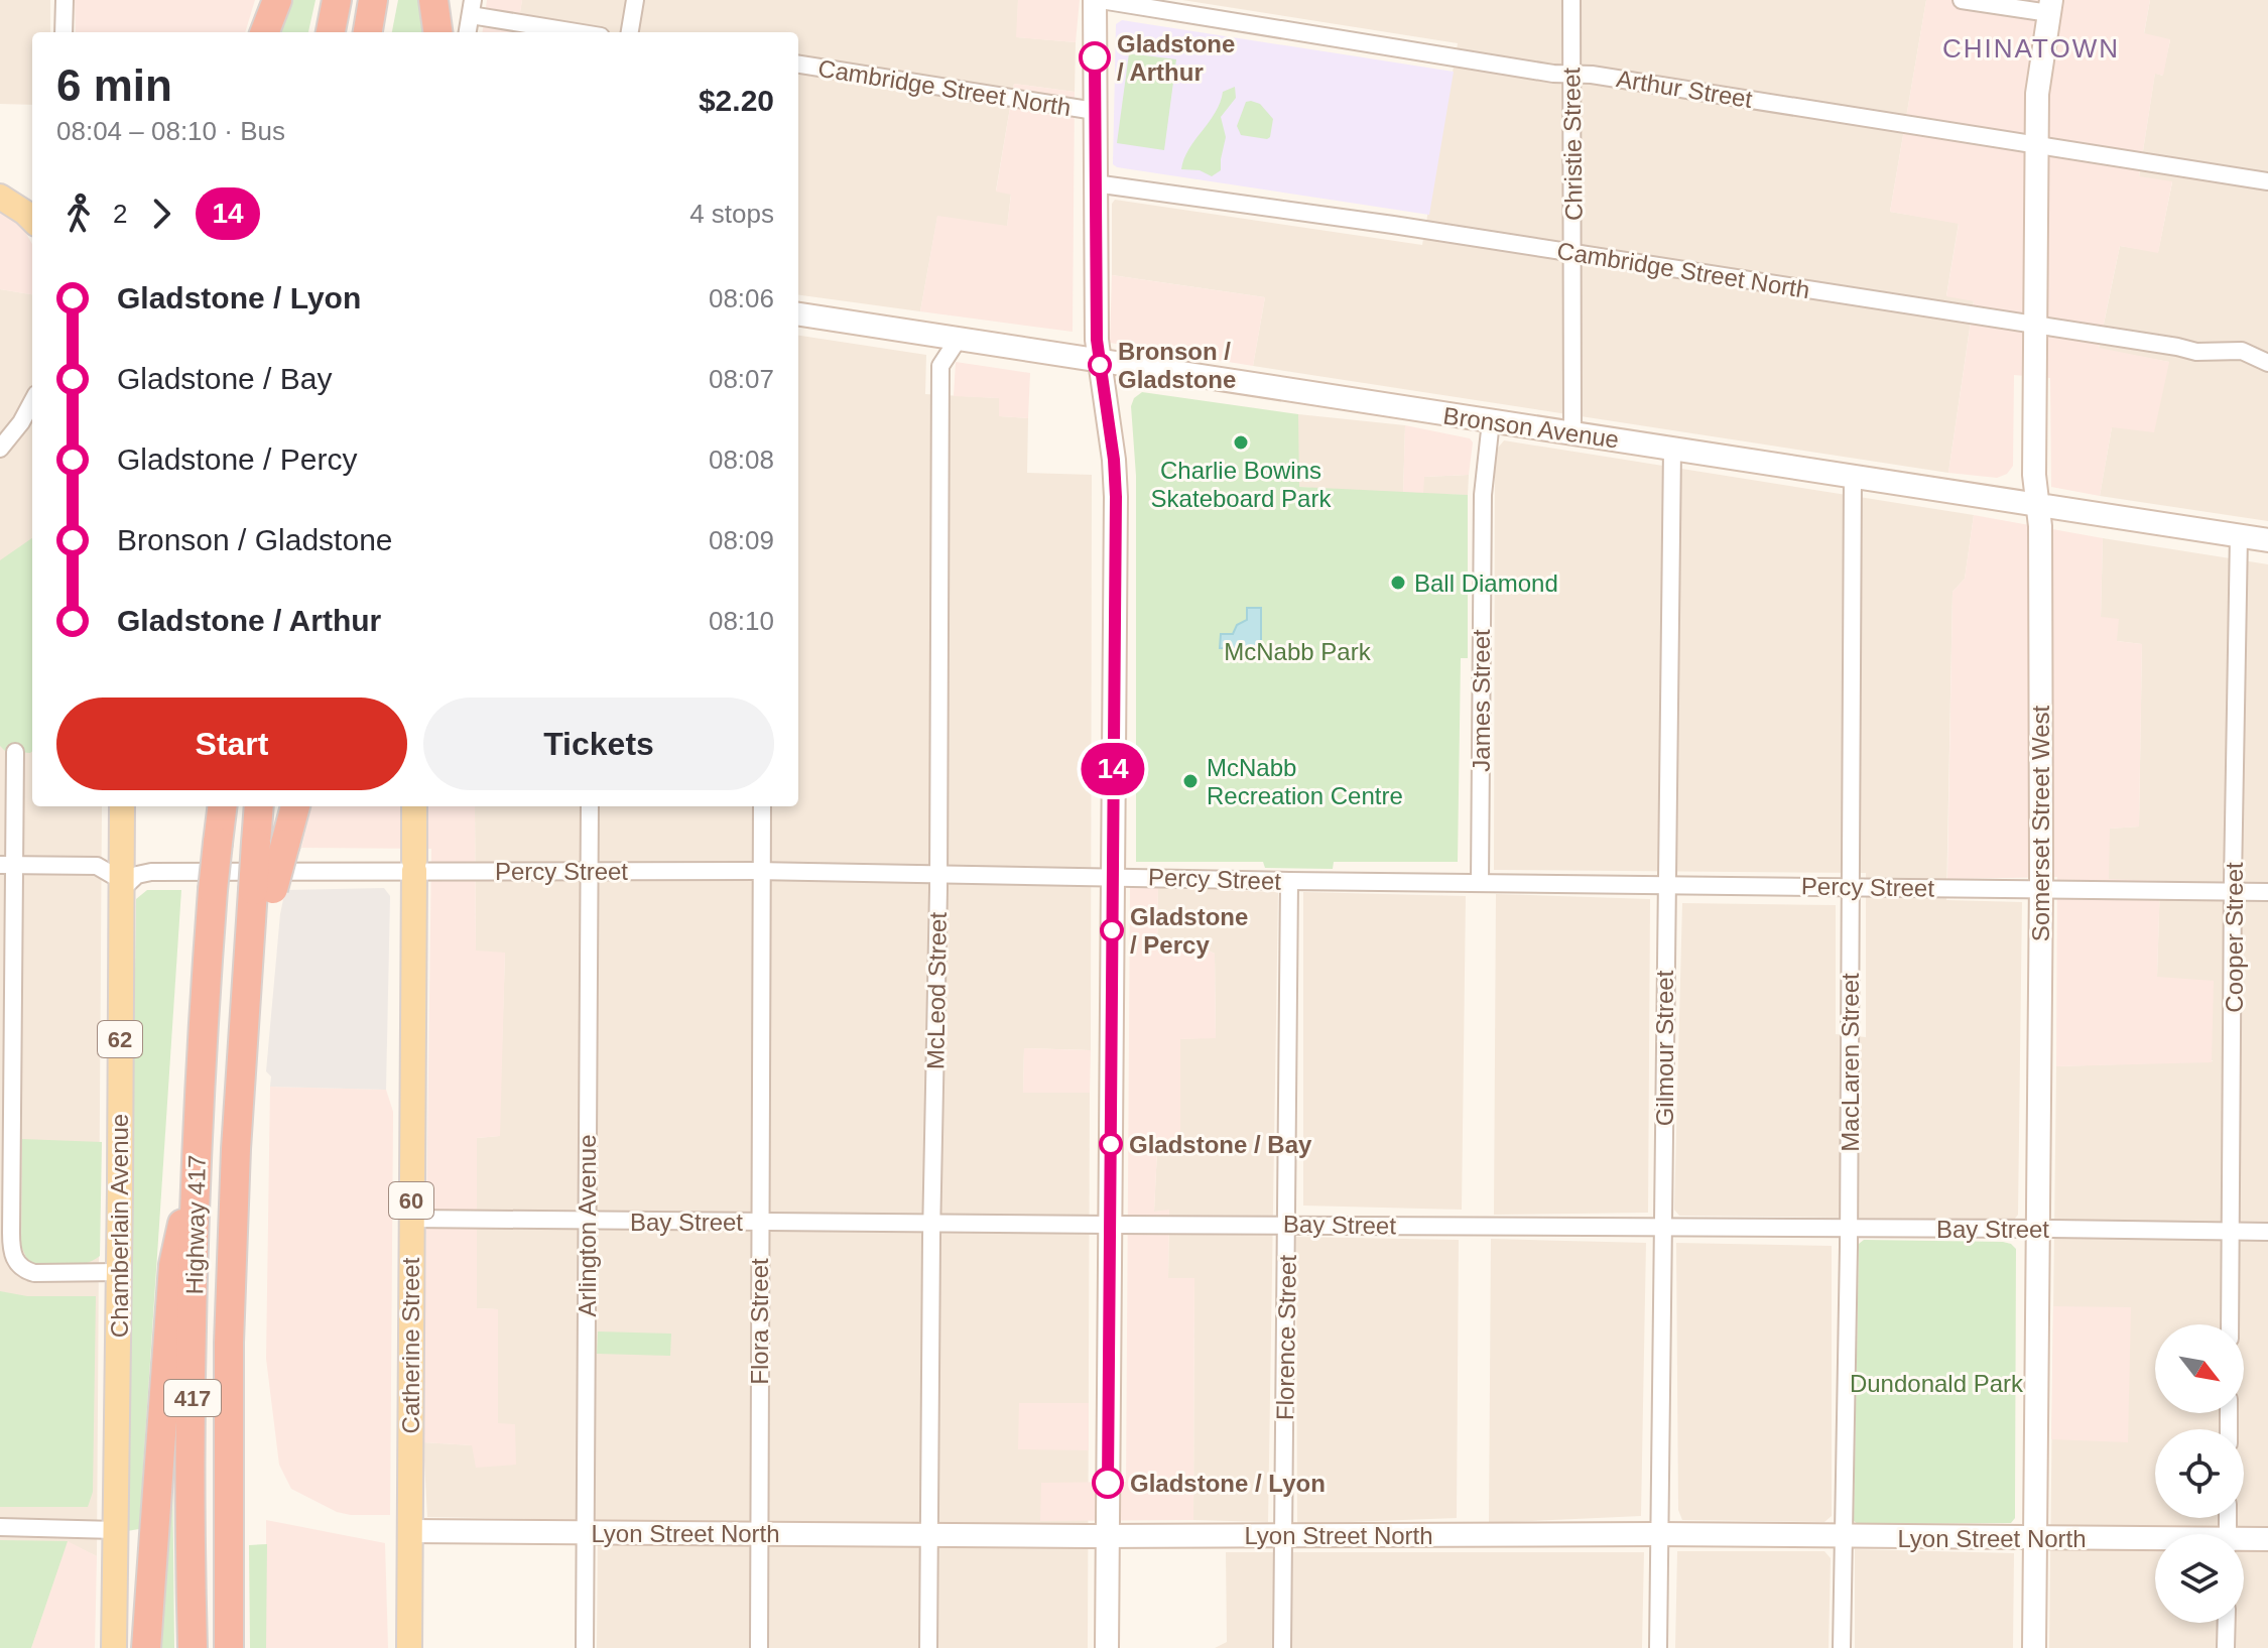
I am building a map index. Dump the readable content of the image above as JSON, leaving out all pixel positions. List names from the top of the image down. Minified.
{"streets":{"highway":["Highway 417","417"],"main road":["Bronson Avenue","Somerset Street West","62","60","Chamberlain Avenue","Catherine Street","Lyon Street North"],"street":["Cambridge Street North","Arthur Street","Christie Street","James Street","Percy Street","Cooper Street","McLeod Street","Gilmour Street","MacLaren Street","Bay Street","Arlington Avenue","Flora Street","Florence Street"]},"crossings":[["Cambridge Street North","Christie Street"],["Cambridge Street North","Somerset Street West"],["Arthur Street","Christie Street"],["Arthur Street","Somerset Street West"],["Christie Street","Bronson Avenue"],["Bronson Avenue","James Street"],["Bronson Avenue","Somerset Street West"],["Bronson Avenue","Cooper Street"],["Bronson Avenue","McLeod Street"],["Bronson Avenue","Gilmour Street"],["Bronson Avenue","MacLaren Street"],["James Street","Percy Street"],["Somerset Street West","Percy Street"],["Somerset Street West","Bay Street"],["Somerset Street West","Lyon Street North"],["Percy Street","Cooper Street"],["Percy Street","McLeod Street"],["Percy Street","Gilmour Street"],["Percy Street","MacLaren Street"],["Percy Street","Chamberlain Avenue"],["Percy Street","Arlington Avenue"],["Percy Street","Flora Street"],["Percy Street","Florence Street"],["Percy Street","Catherine Street"],["Cooper Street","Bay Street"],["McLeod Street","Bay Street"],["McLeod Street","Lyon Street North"],["Gilmour Street","Bay Street"],["Gilmour Street","Lyon Street North"],["MacLaren Street","Bay Street"],["MacLaren Street","Lyon Street North"],["Bay Street","Arlington Avenue"],["Bay Street","Flora Street"],["Bay Street","Florence Street"],["Bay Street","Catherine Street"],["Arlington Avenue","Lyon Street North"],["Flora Street","Lyon Street North"],["Florence Street","Lyon Street North"],["Catherine Street","Lyon Street North"]],"districts":["CHINATOWN"],"parks":["McNabb Park","Dundonald Park"],"places":["Gladstone / Arthur","Bronson / Gladstone","Charlie Bowins Skateboard Park","Ball Diamond","McNabb Recreation Centre","Gladstone / Percy","Gladstone / Bay","Gladstone / Lyon"],"lines":["bus line 14"],"north":"bottom right","page":{"on_map":"14","heading":["6 min","08:04 – 08:10 · Bus","$2.20"],"legs":["2","14","4 stops"],"list":[{"name":"Gladstone / Lyon","value":"08:06"},{"name":"Gladstone / Bay","value":"08:07"},{"name":"Gladstone / Percy","value":"08:08"},{"name":"Bronson / Gladstone","value":"08:09"},{"name":"Gladstone / Arthur","value":"08:10"}],"buttons":["Start","Tickets"]}}
